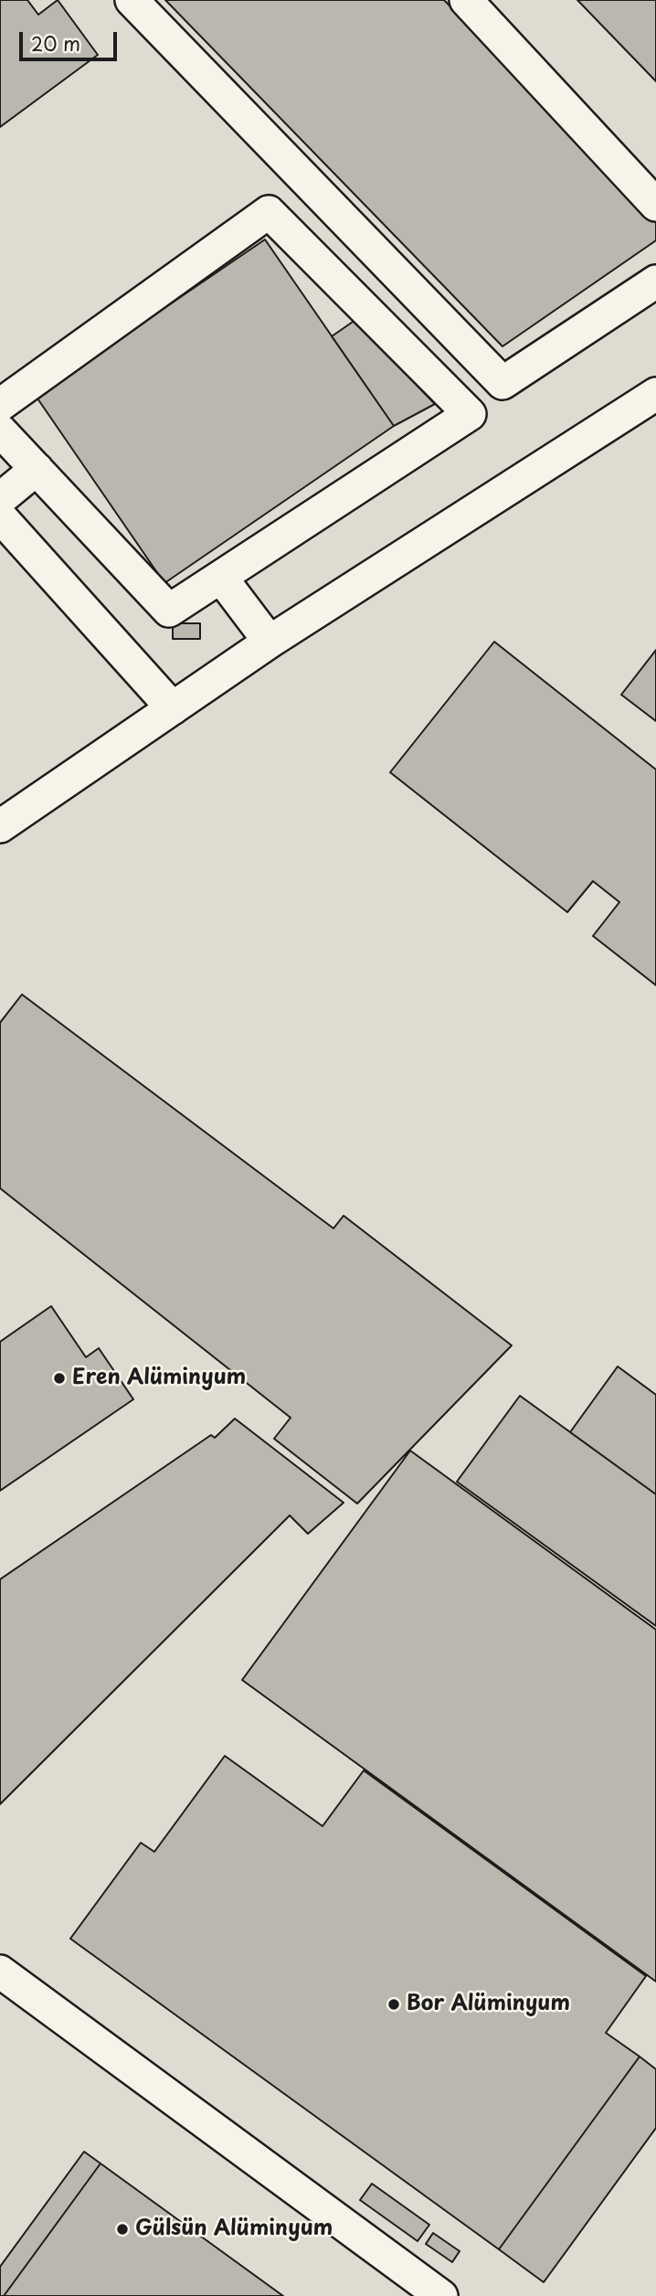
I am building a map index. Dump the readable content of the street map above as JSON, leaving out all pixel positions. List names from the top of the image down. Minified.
{"places":["Eren Alüminyum","Bor Alüminyum","Gülsün Alüminyum"],"scale_bar":"20 m"}
